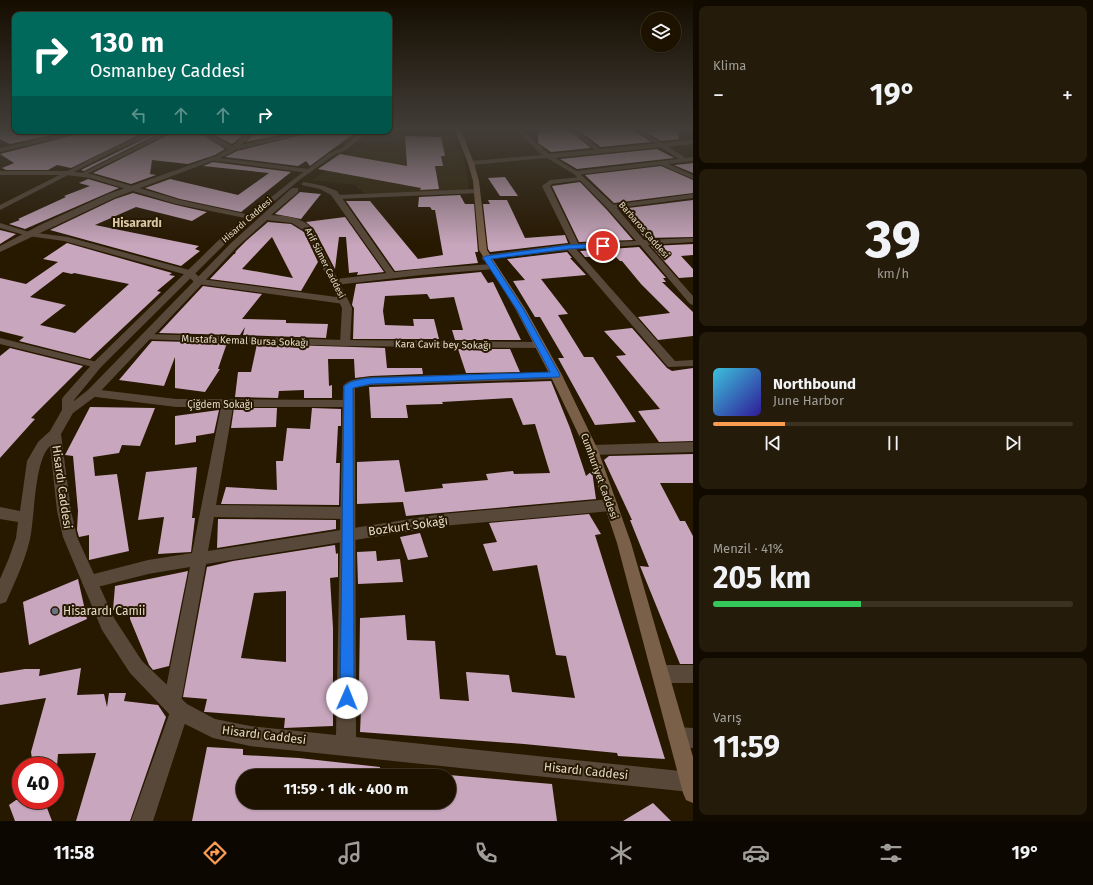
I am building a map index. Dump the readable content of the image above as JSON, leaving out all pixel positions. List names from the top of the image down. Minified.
{"streets":{"main road":["Cumhuriyet Caddesi"],"street":["Hisardı Caddesi","Barbaros Caddesi","Arif Sümer Caddesi","Mustafa Kemal Bursa Sokağı","Kara Cavit bey Sokağı","Çiğdem Sokağı","Bozkurt Sokağı"]},"crossings":[["Hisardı Caddesi","Arif Sümer Caddesi"],["Hisardı Caddesi","Mustafa Kemal Bursa Sokağı"],["Hisardı Caddesi","Çiğdem Sokağı"],["Hisardı Caddesi","Cumhuriyet Caddesi"],["Hisardı Caddesi","Bozkurt Sokağı"],["Arif Sümer Caddesi","Mustafa Kemal Bursa Sokağı"],["Arif Sümer Caddesi","Kara Cavit bey Sokağı"],["Mustafa Kemal Bursa Sokağı","Kara Cavit bey Sokağı"],["Kara Cavit bey Sokağı","Cumhuriyet Caddesi"],["Cumhuriyet Caddesi","Bozkurt Sokağı"]],"districts":["Hisarardı"],"places":["Hisarardı Camii"],"page":{"tile":["Klima",["39","km/h"],["Menzil · 41%","205 km"],["Varış","11:59"]],"turn":["130 m","Osmanbey Caddesi"],"heat":["−","19°","+"],"song":["Northbound","June Harbor"],"limit":"40","trip":"11:59 · 1 dk · 400 m","tabs":["11:58","19°"]}}
